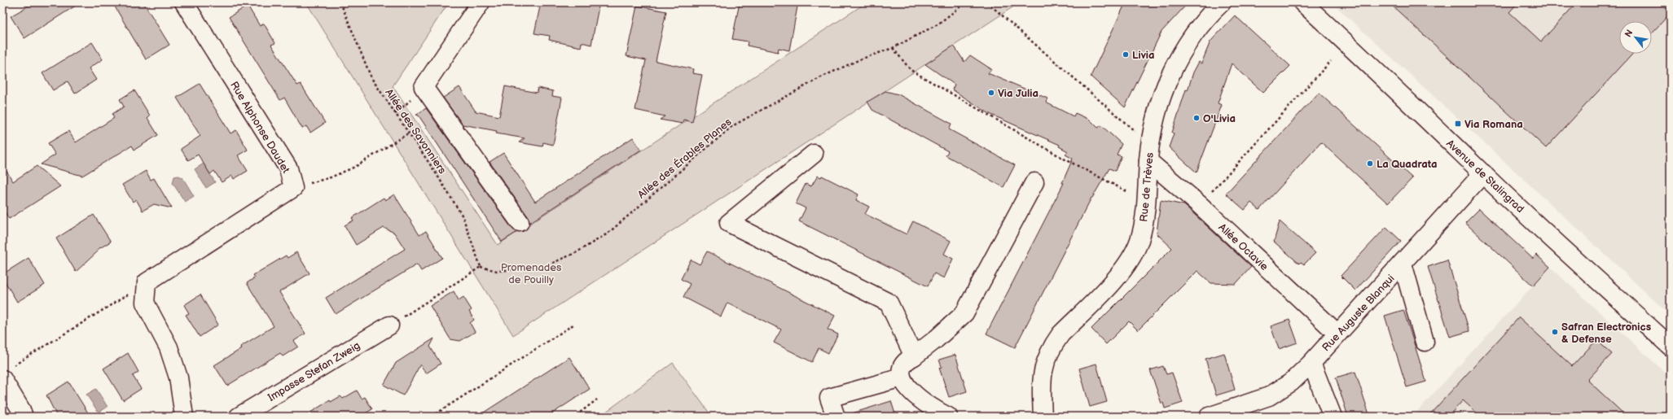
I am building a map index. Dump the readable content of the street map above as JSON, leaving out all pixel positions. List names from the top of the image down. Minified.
{"streets":{"street":["Rue Alphonse Daudet","Avenue de Stalingrad","Rue de Trèves","Allée Octavie","Rue Auguste Blanqui","Impasse Stefan Zweig"],"path":["Allée des Savonniers","Allée des Érables Planes"]},"crossings":[["Allée des Savonniers","Allée des Érables Planes"],["Avenue de Stalingrad","Rue Auguste Blanqui"],["Rue de Trèves","Allée Octavie"],["Allée Octavie","Rue Auguste Blanqui"]],"parks":["Promenades de Pouilly"],"places":{"other":["Livia","Via Julia","O'Livia","La Quadrata","Safran Electronics & Defense"],"transit":["Via Romana"]},"north":"top left"}
